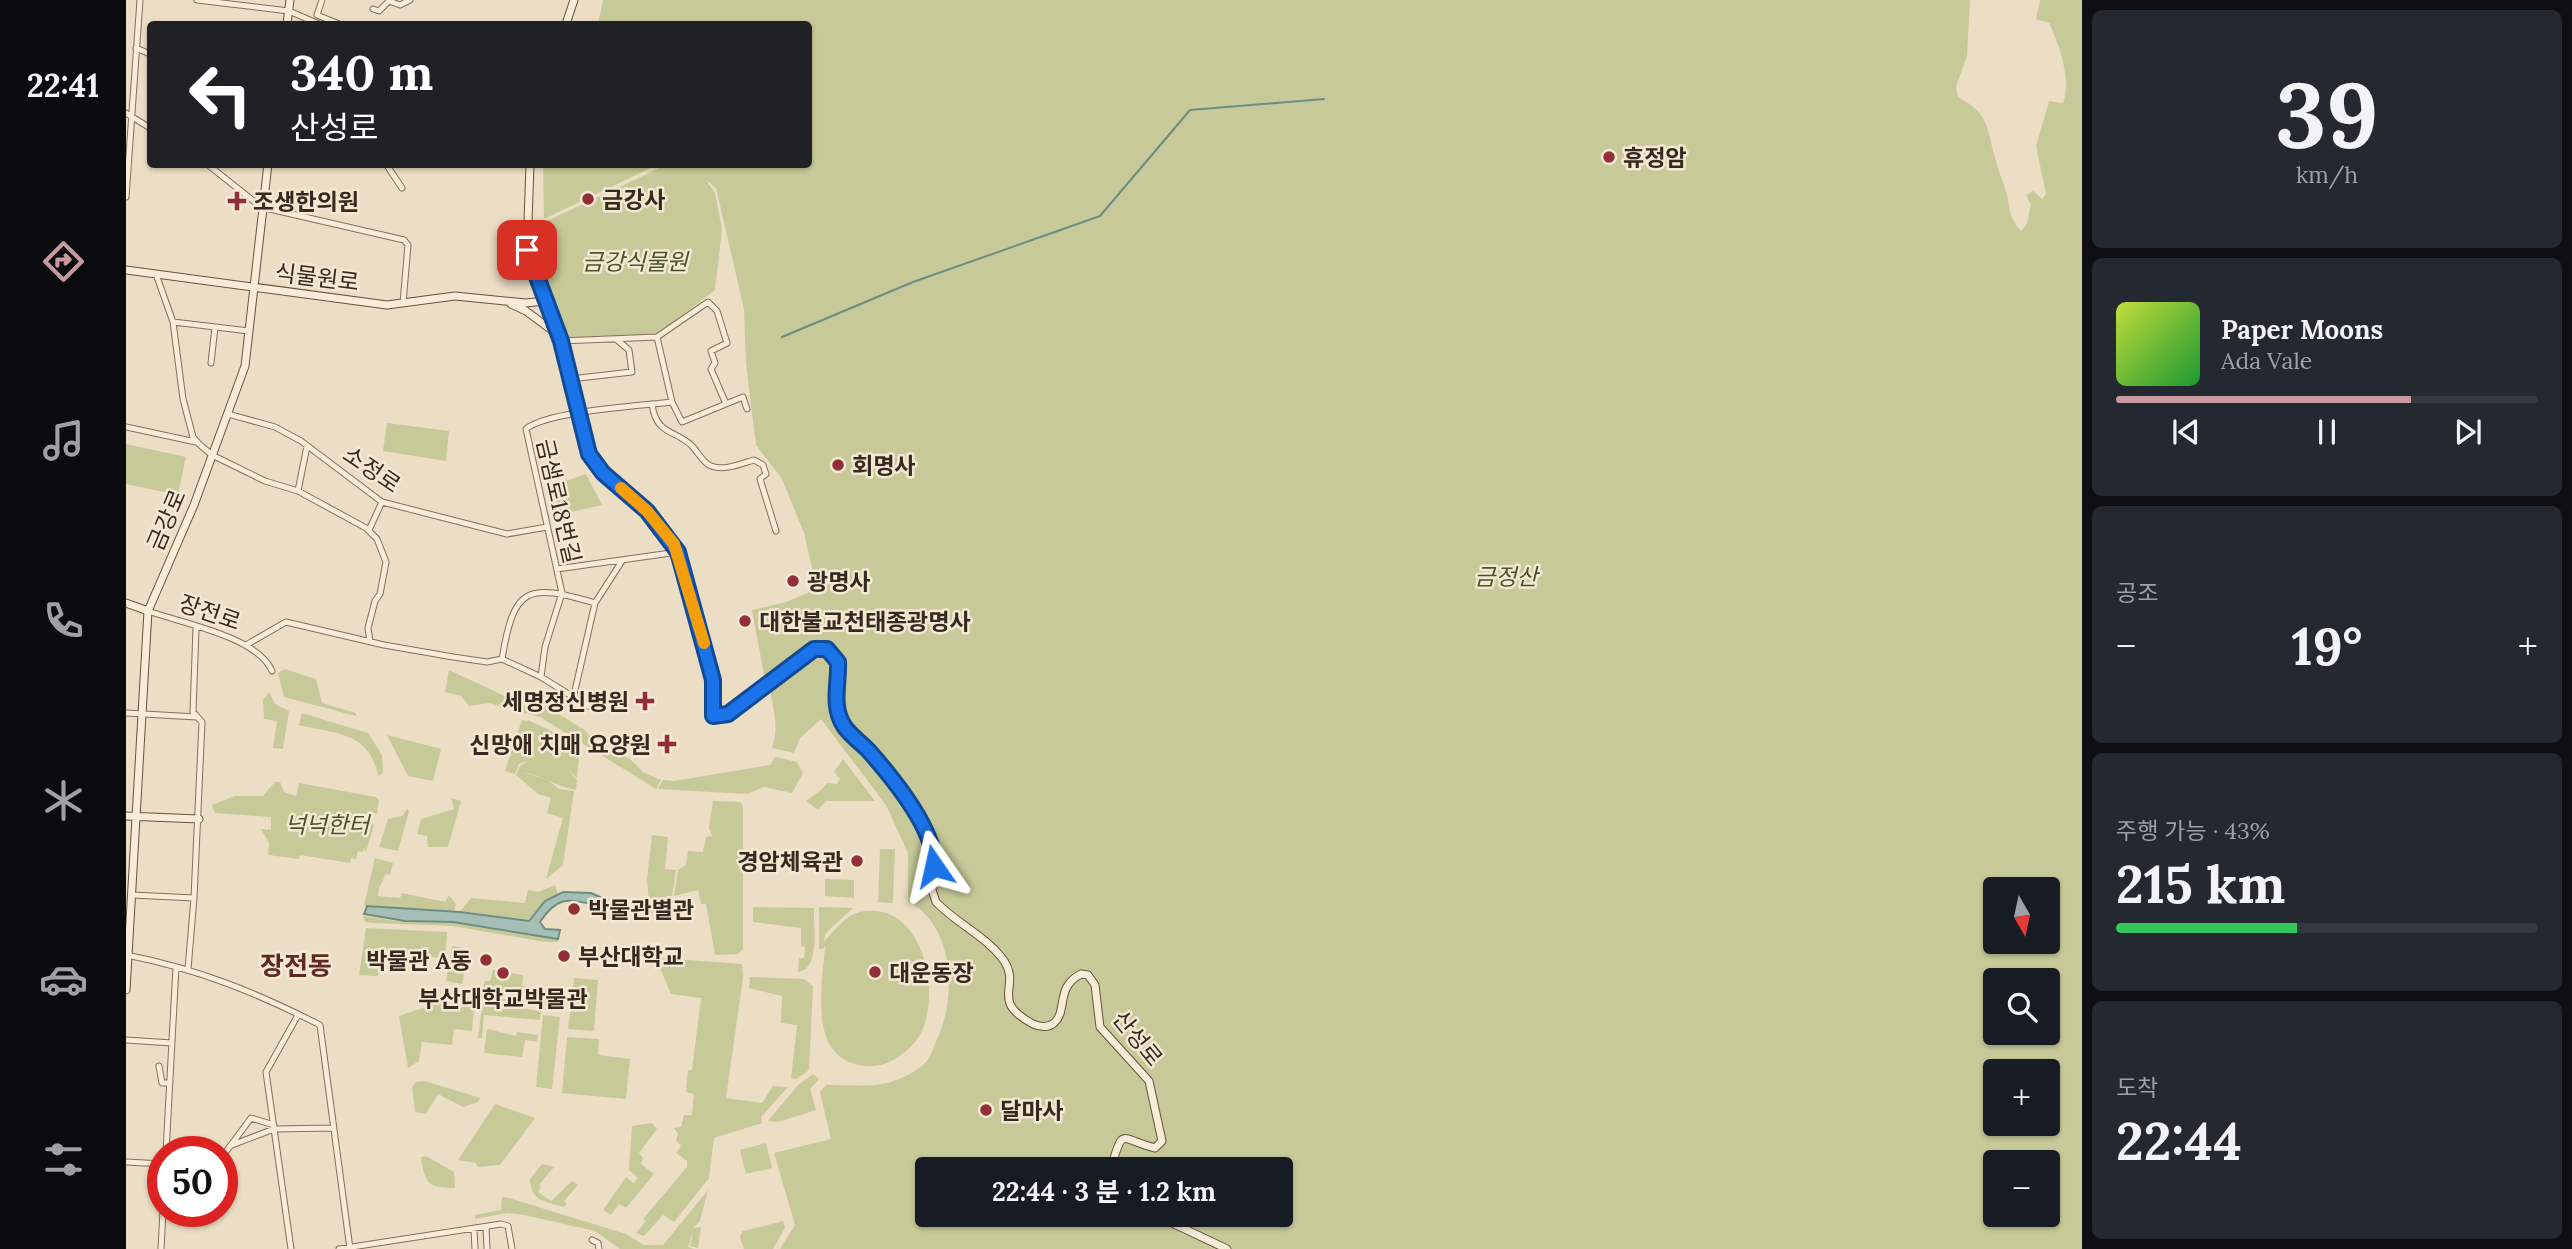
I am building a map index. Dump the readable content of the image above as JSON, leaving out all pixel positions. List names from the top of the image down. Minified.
{"streets":{"main road":["식물원로","금강로","장전로","산성로"],"street":["소정로","금샘로18번길"]},"crossings":[["식물원로","금강로"],["소정로","금샘로18번길"],["소정로","금강로"],["금강로","장전로"]],"districts":["장전동"],"parks":["금강식물원","금정산","넉넉한터"],"places":{"other":["휴정암","금강사","회명사","광명사","대한불교천태종광명사","경암체육관","박물관별관","부산대학교","박물관 A동","대운동장","부산대학교박물관","달마사"],"health":["조생한의원","세명정신병원","신망애 치매 요양원"]},"north":"bottom","page":{"tabs":"22:41","tile":[["39","km/h"],"공조",["주행 가능 · 43%","215 km"],["도착","22:44"]],"turn":["340 m","산성로"],"song":["Paper Moons","Ada Vale"],"heat":["−","19°","+"],"map_buttons":["+","−"],"limit":"50","trip":"22:44 · 3 분 · 1.2 km"}}
